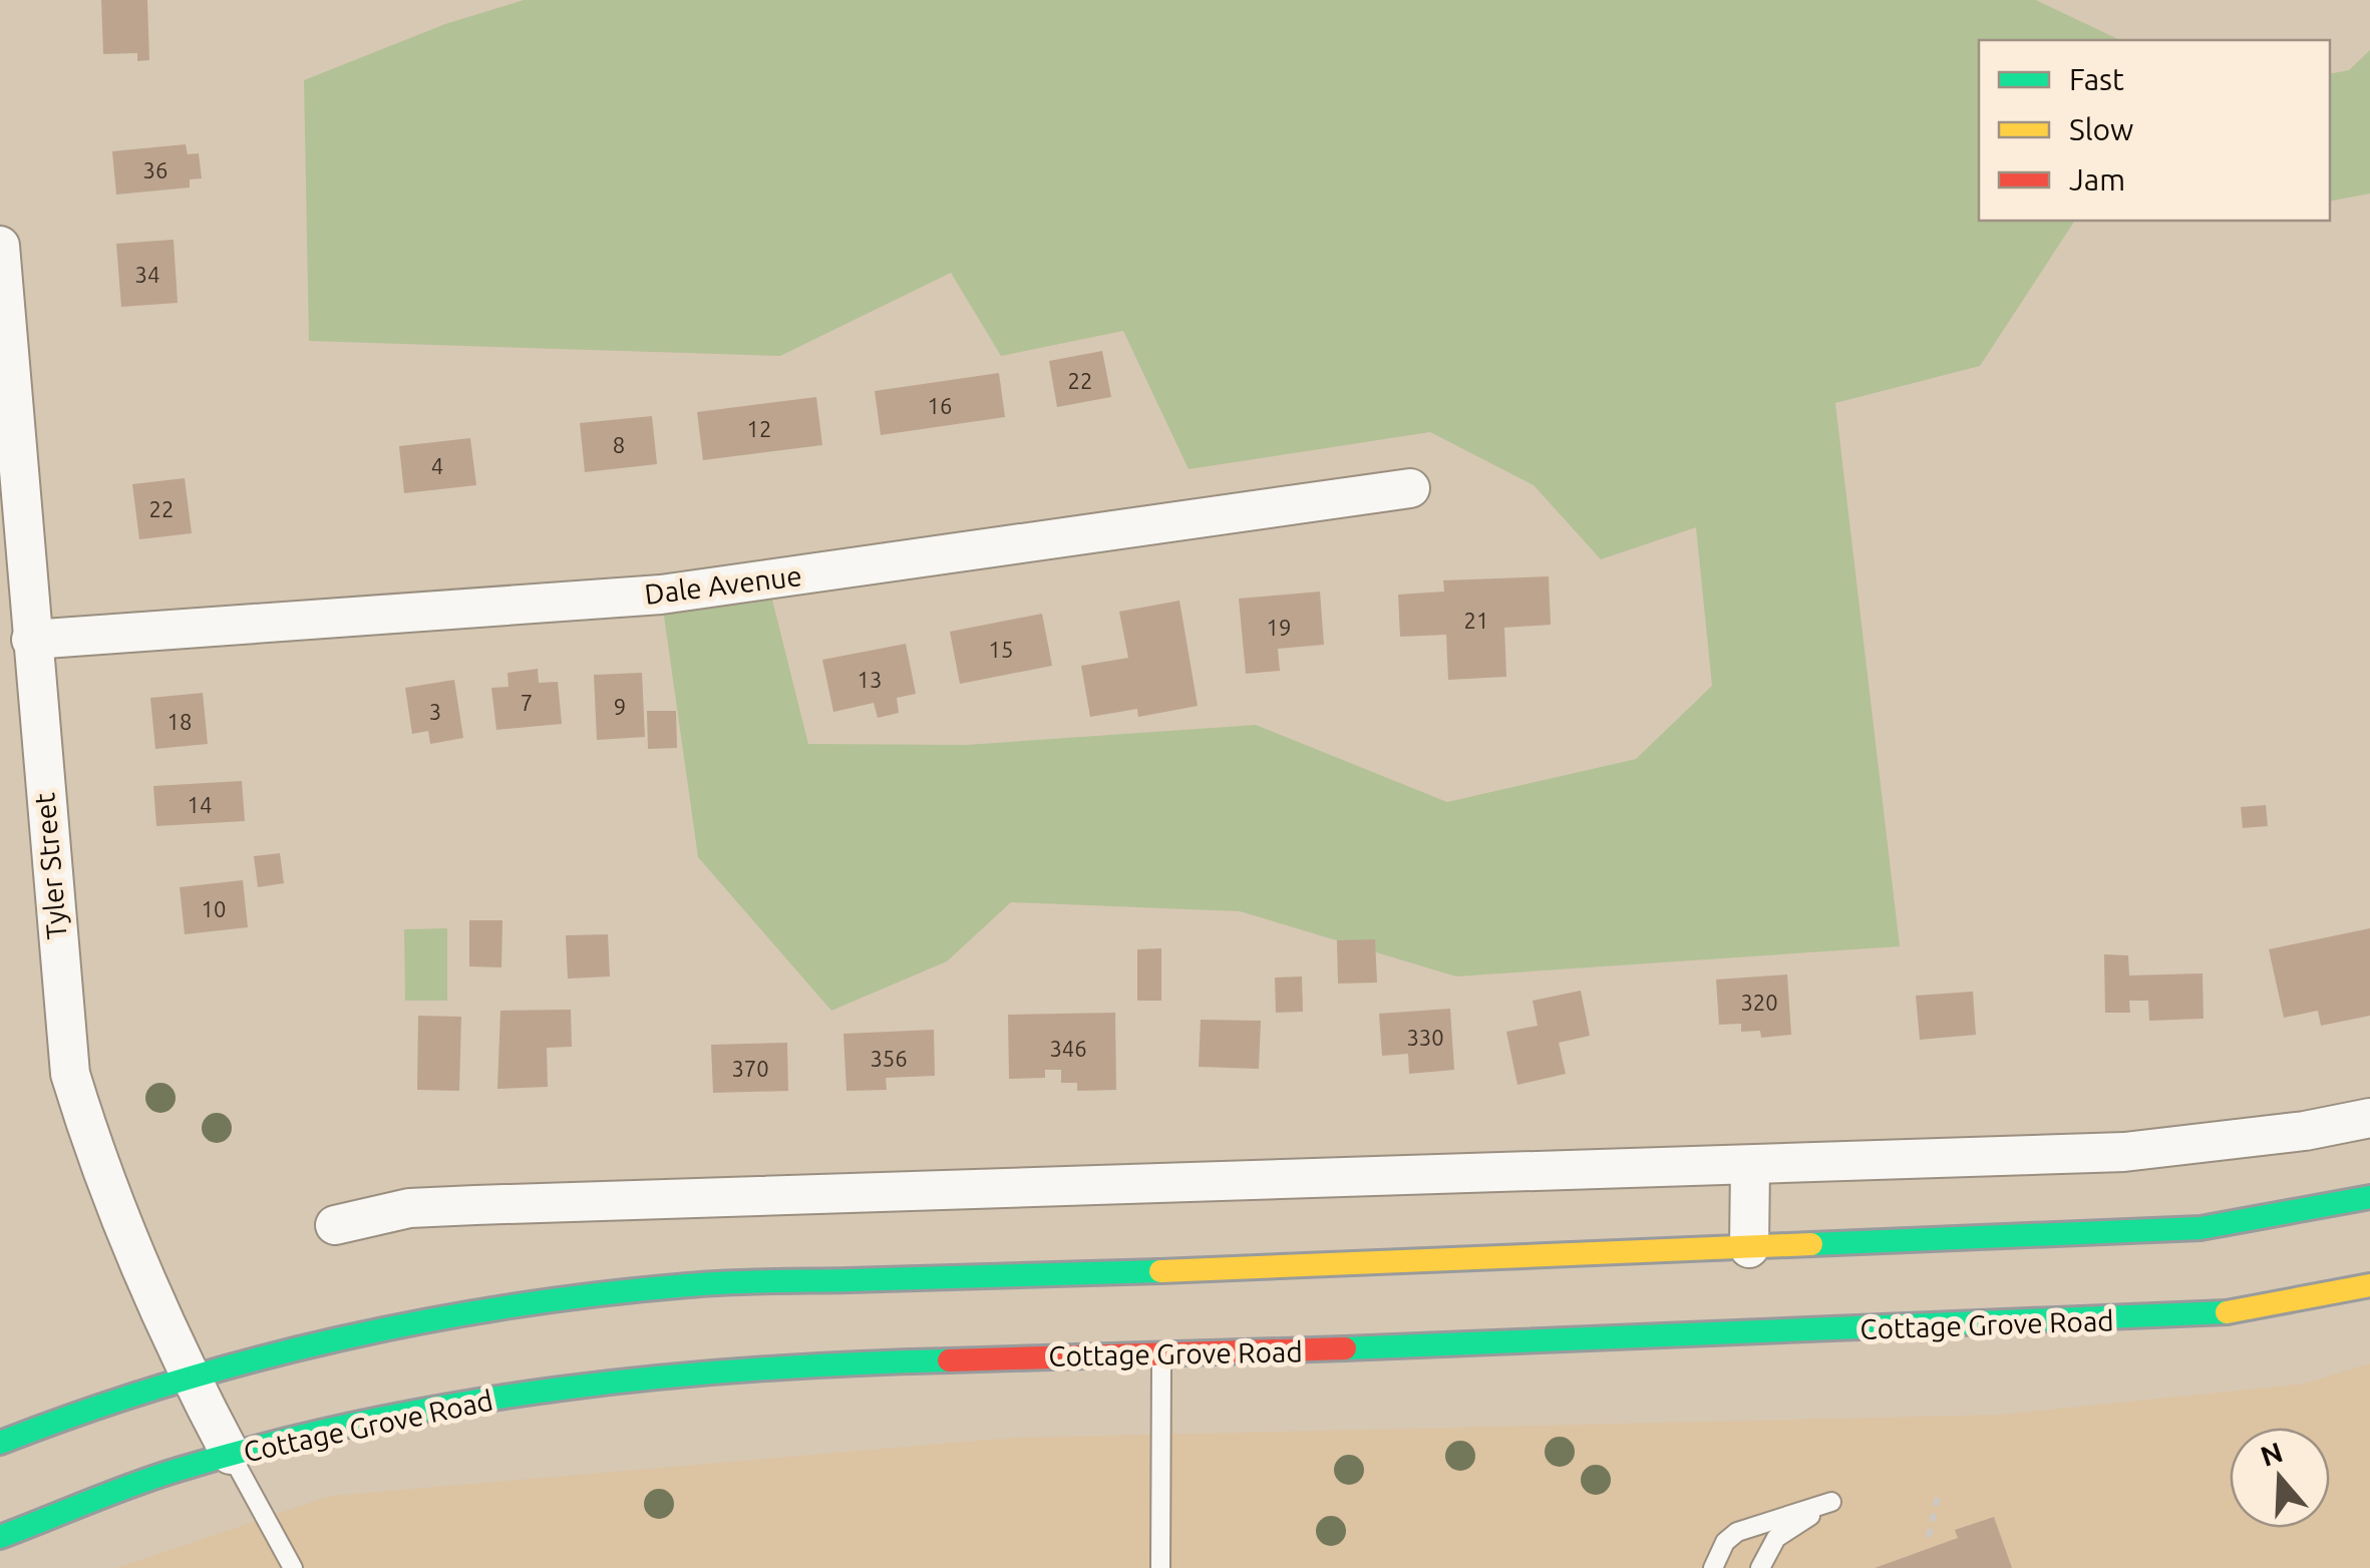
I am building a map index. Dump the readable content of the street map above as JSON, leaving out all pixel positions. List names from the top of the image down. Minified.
{"streets":{"main road":["Cottage Grove Road"],"street":["Dale Avenue","Tyler Street"]},"crossings":[["Dale Avenue","Tyler Street"],["Tyler Street","Cottage Grove Road"]],"house_numbers":["36","34","22","16","12","8","4","22","21","19","15","13","7","9","3","18","14","10","320","330","346","356","370"],"legend":["Fast","Slow","Jam"],"north":"top"}
